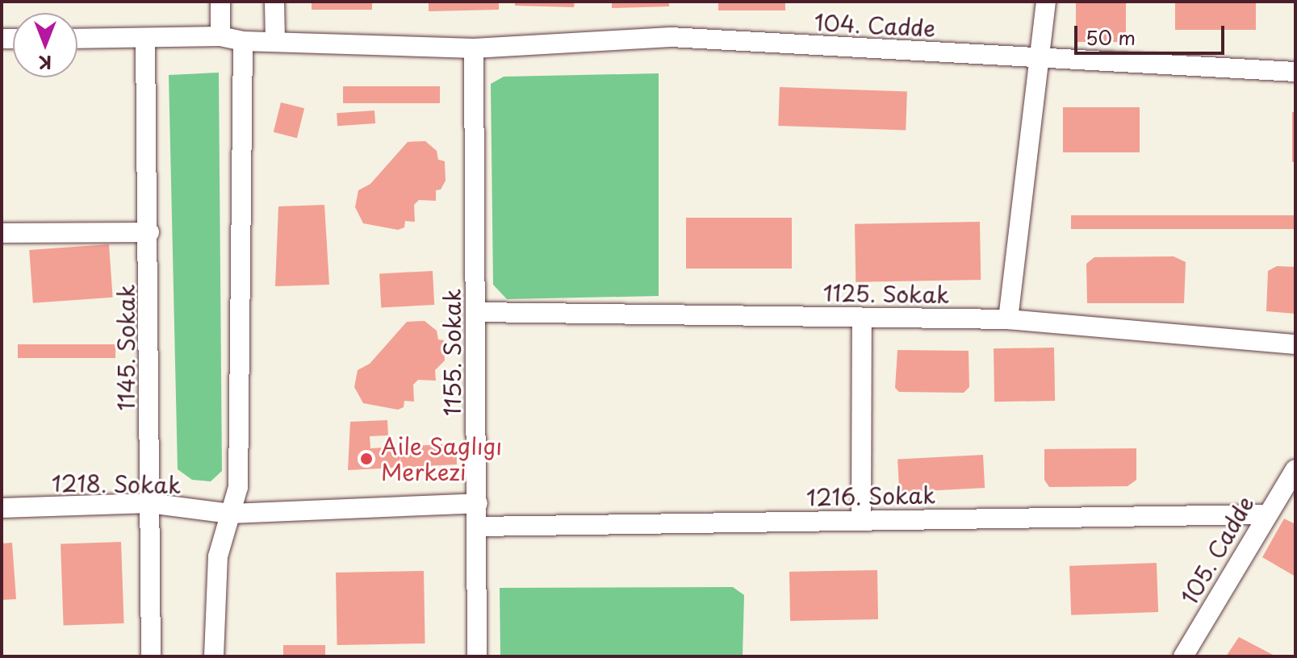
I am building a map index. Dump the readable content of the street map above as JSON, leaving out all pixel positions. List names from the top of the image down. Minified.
{"streets":{"street":["104. Cadde","1125. Sokak","1145. Sokak","1155. Sokak","1218. Sokak","1216. Sokak","105. Cadde"]},"crossings":[["104. Cadde","1145. Sokak"],["104. Cadde","1155. Sokak"],["1125. Sokak","1155. Sokak"],["1145. Sokak","1218. Sokak"],["1155. Sokak","1218. Sokak"],["1155. Sokak","1216. Sokak"],["1216. Sokak","105. Cadde"]],"places":["Aile Saglıgı Merkezi"],"scale_bar":"50 m","north":"bottom"}
